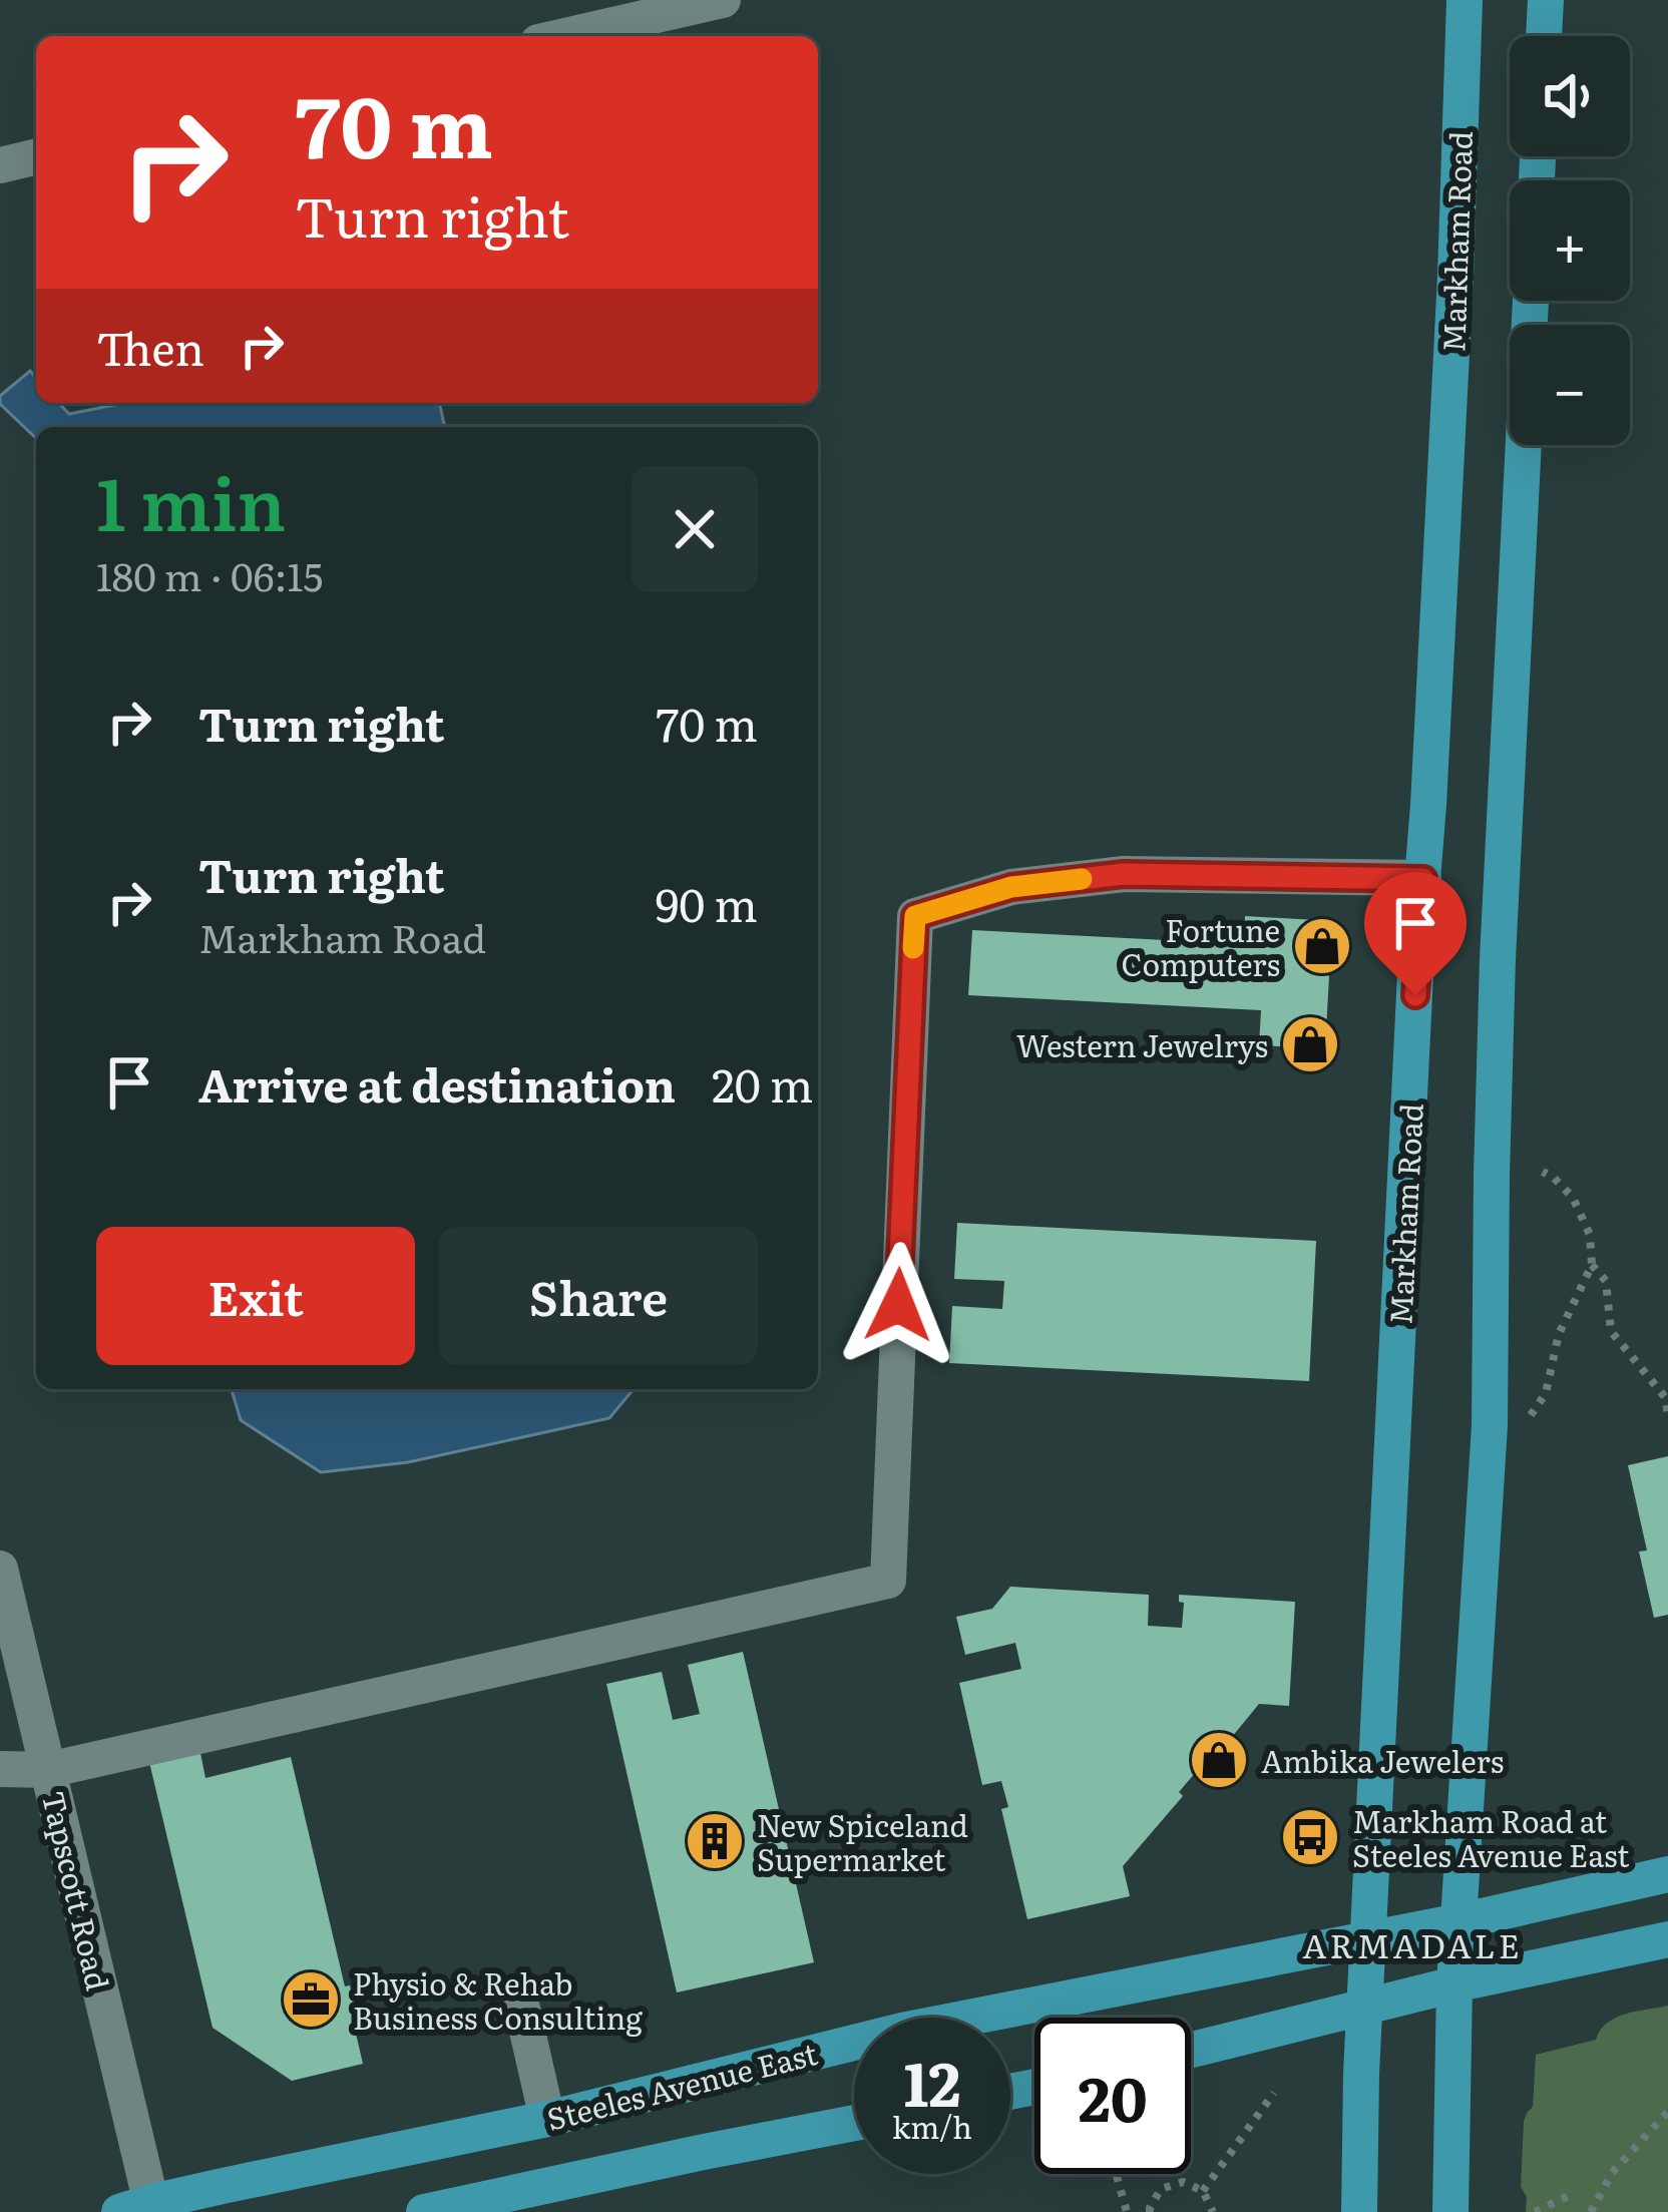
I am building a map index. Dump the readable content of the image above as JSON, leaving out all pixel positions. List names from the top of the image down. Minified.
{"streets":{"main road":["Markham Road","Steeles Avenue East"],"street":["Tapscott Road"]},"crossings":[["Markham Road","Steeles Avenue East"],["Tapscott Road","Steeles Avenue East"]],"districts":["ARMADALE"],"places":{"shop":["Fortune Computers","Western Jewelrys","Ambika Jewelers"],"bus stop":["Markham Road at Steeles Avenue East"],"building":["New Spiceland Supermarket"],"office":["Physio & Rehab Business Consulting"]},"page":{"map_buttons":["+","−"],"turn":["70 m","Turn right"],"then":"Then","heading":["1 min","180 m · 06:15"],"list":[{"name":"Turn right","value":"70 m"},{"name":"Turn right","note":"Markham Road","value":"90 m"},{"name":"Arrive at destination","value":"20 m"}],"buttons":["Exit","Share"],"speed":"12 km/h","limit":"20"}}
